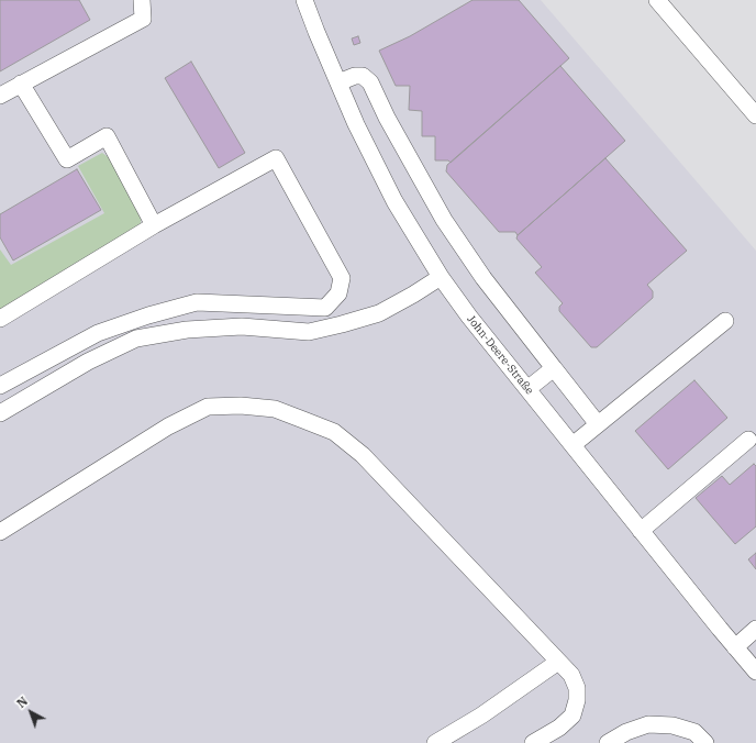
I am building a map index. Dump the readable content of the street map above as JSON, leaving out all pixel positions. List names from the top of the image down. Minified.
{"streets":{"street":["John-Deere-Straße"]},"north":"top left"}
